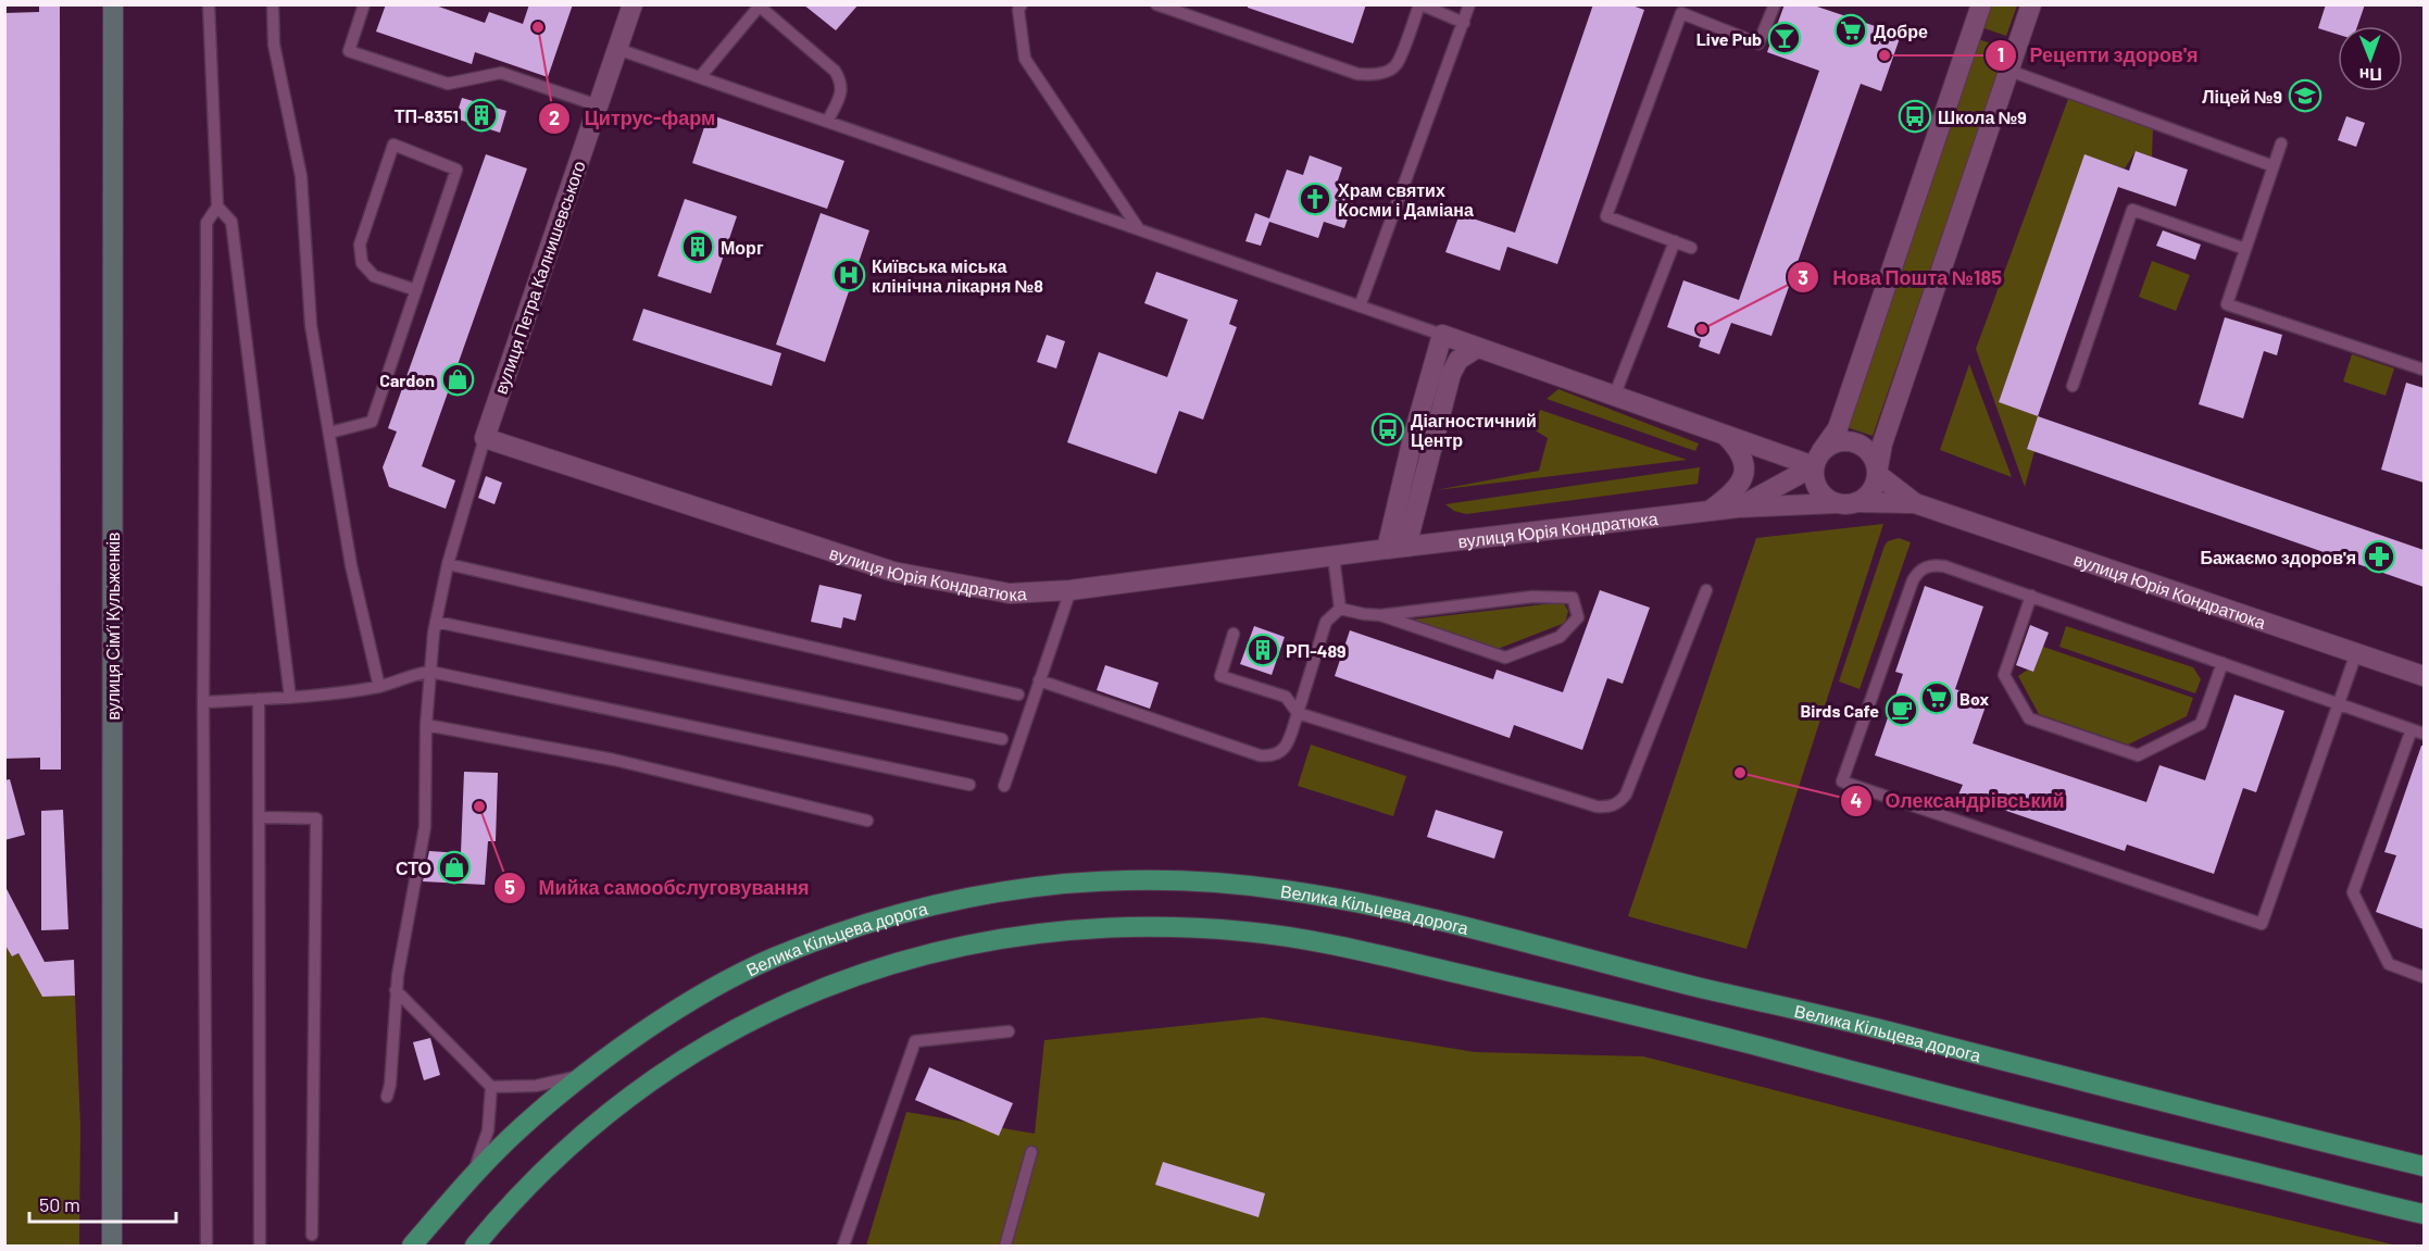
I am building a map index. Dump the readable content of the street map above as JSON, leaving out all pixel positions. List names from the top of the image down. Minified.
{"streets":{"main road":["вулиця Сімʼї Кульженків","Велика Кільцева дорога"],"street":["вулиця Петра Калнишевського","вулиця Юрія Кондратюка"]},"crossings":[["вулиця Петра Калнишевського","вулиця Юрія Кондратюка"]],"places":{"other":["Цитрус-фарм","Рецепти здоров'я","Нова Пошта №185","Олександрівський","Мийка самообслуговування"],"supermarket":["Добре","Box"],"bar":["Live Pub"],"school or university":["Ліцей №9"],"building":["ТП-8351","Морг","РП-489"],"bus stop":["Школа №9","Діагностичний Центр"],"church":["Храм святих Косми і Даміана"],"hospital":["Київська міська клінічна лікарня №8"],"shop":["Cardon","СТО"],"pharmacy":["Бажаємо здоров'я"],"cafe":["Birds Cafe"]},"scale_bar":"50 m","north":"bottom"}
